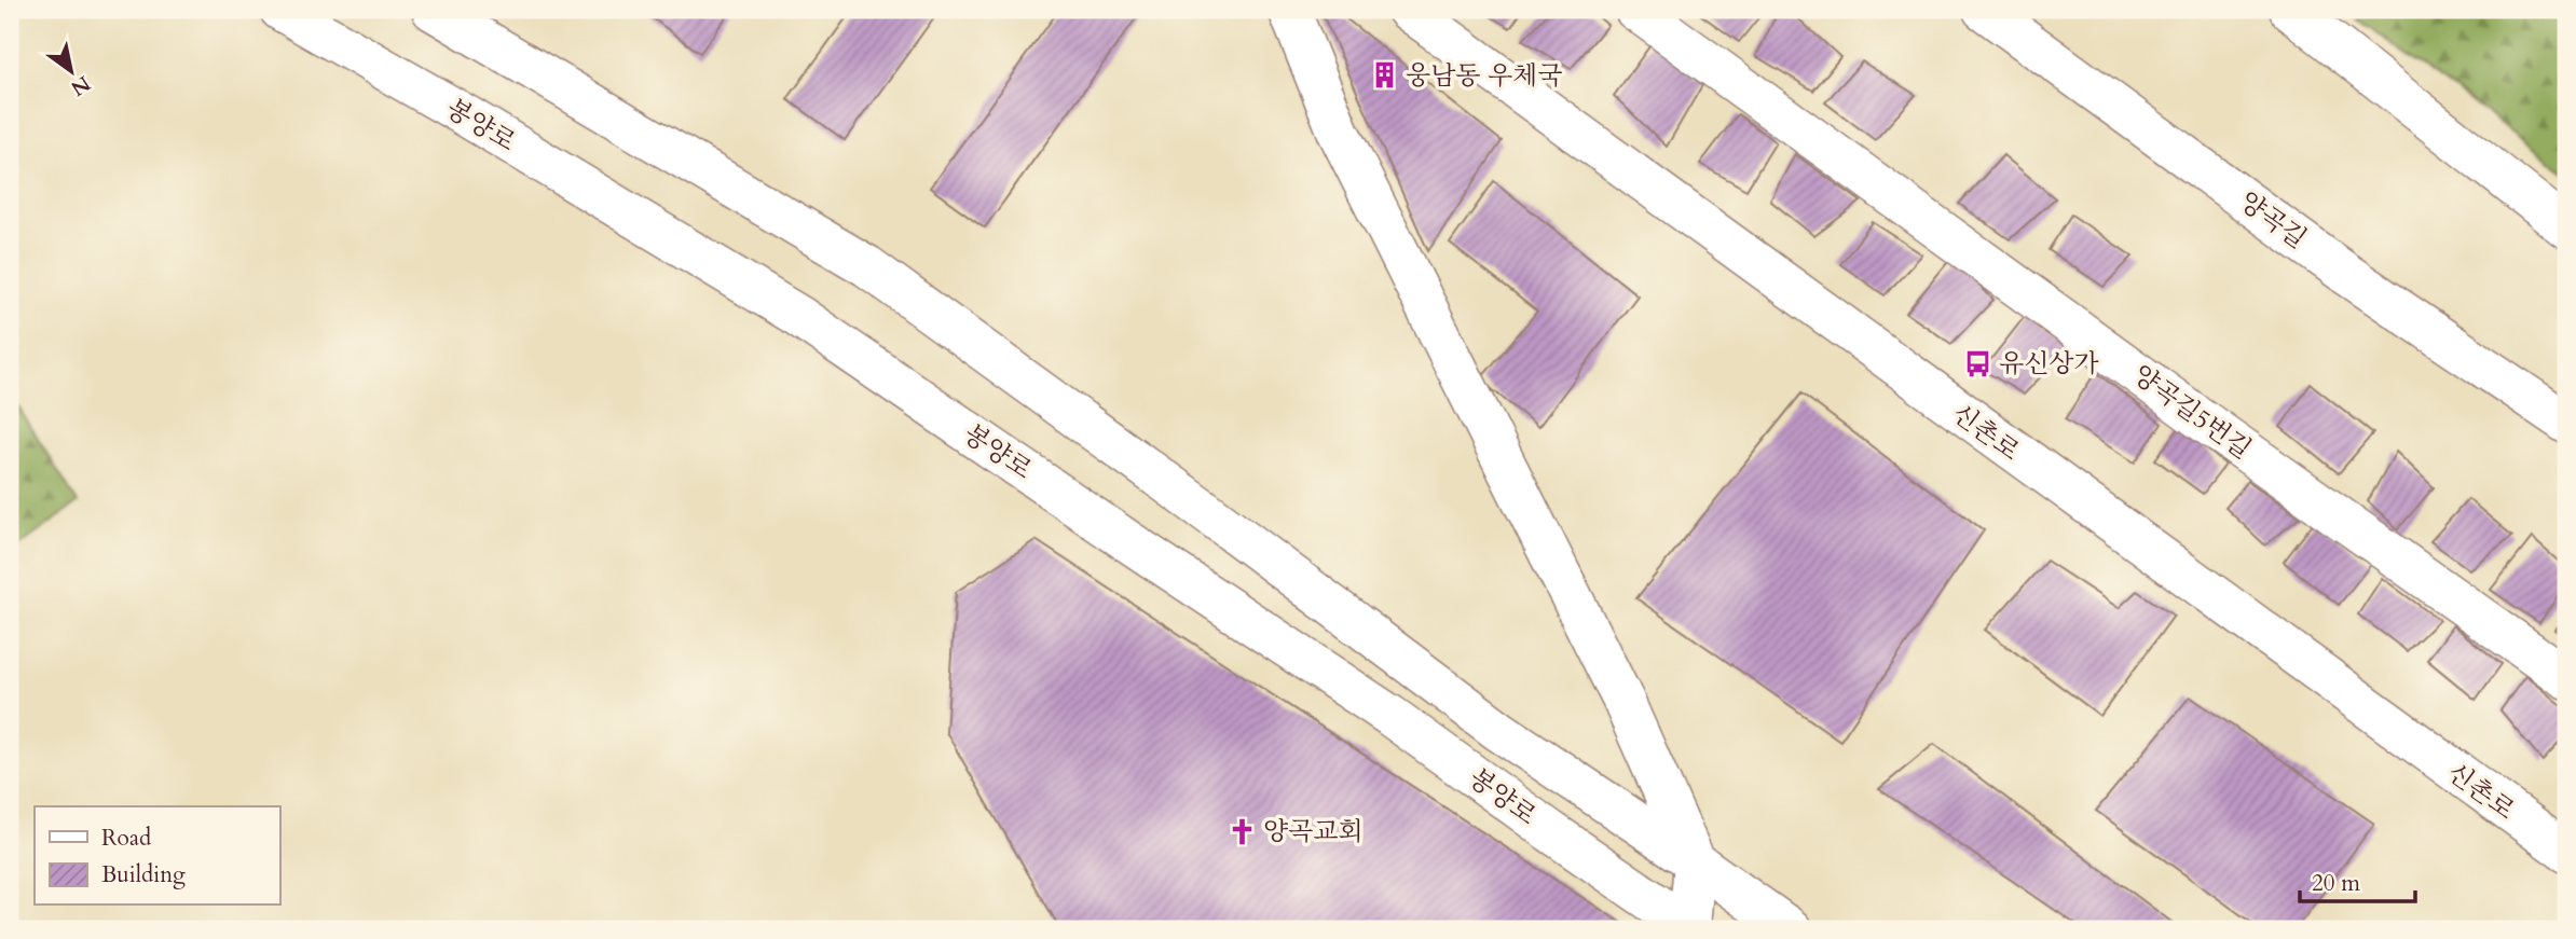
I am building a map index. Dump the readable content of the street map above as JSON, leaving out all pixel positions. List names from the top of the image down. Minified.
{"streets":{"street":["봉양로","양곡길","양곡길5번길","신촌로"]},"places":{"building":["웅남동 우체국"],"bus stop":["유신상가"],"church":["양곡교회"]},"legend":["Road","Building"],"scale_bar":"20 m","north":"bottom right"}
